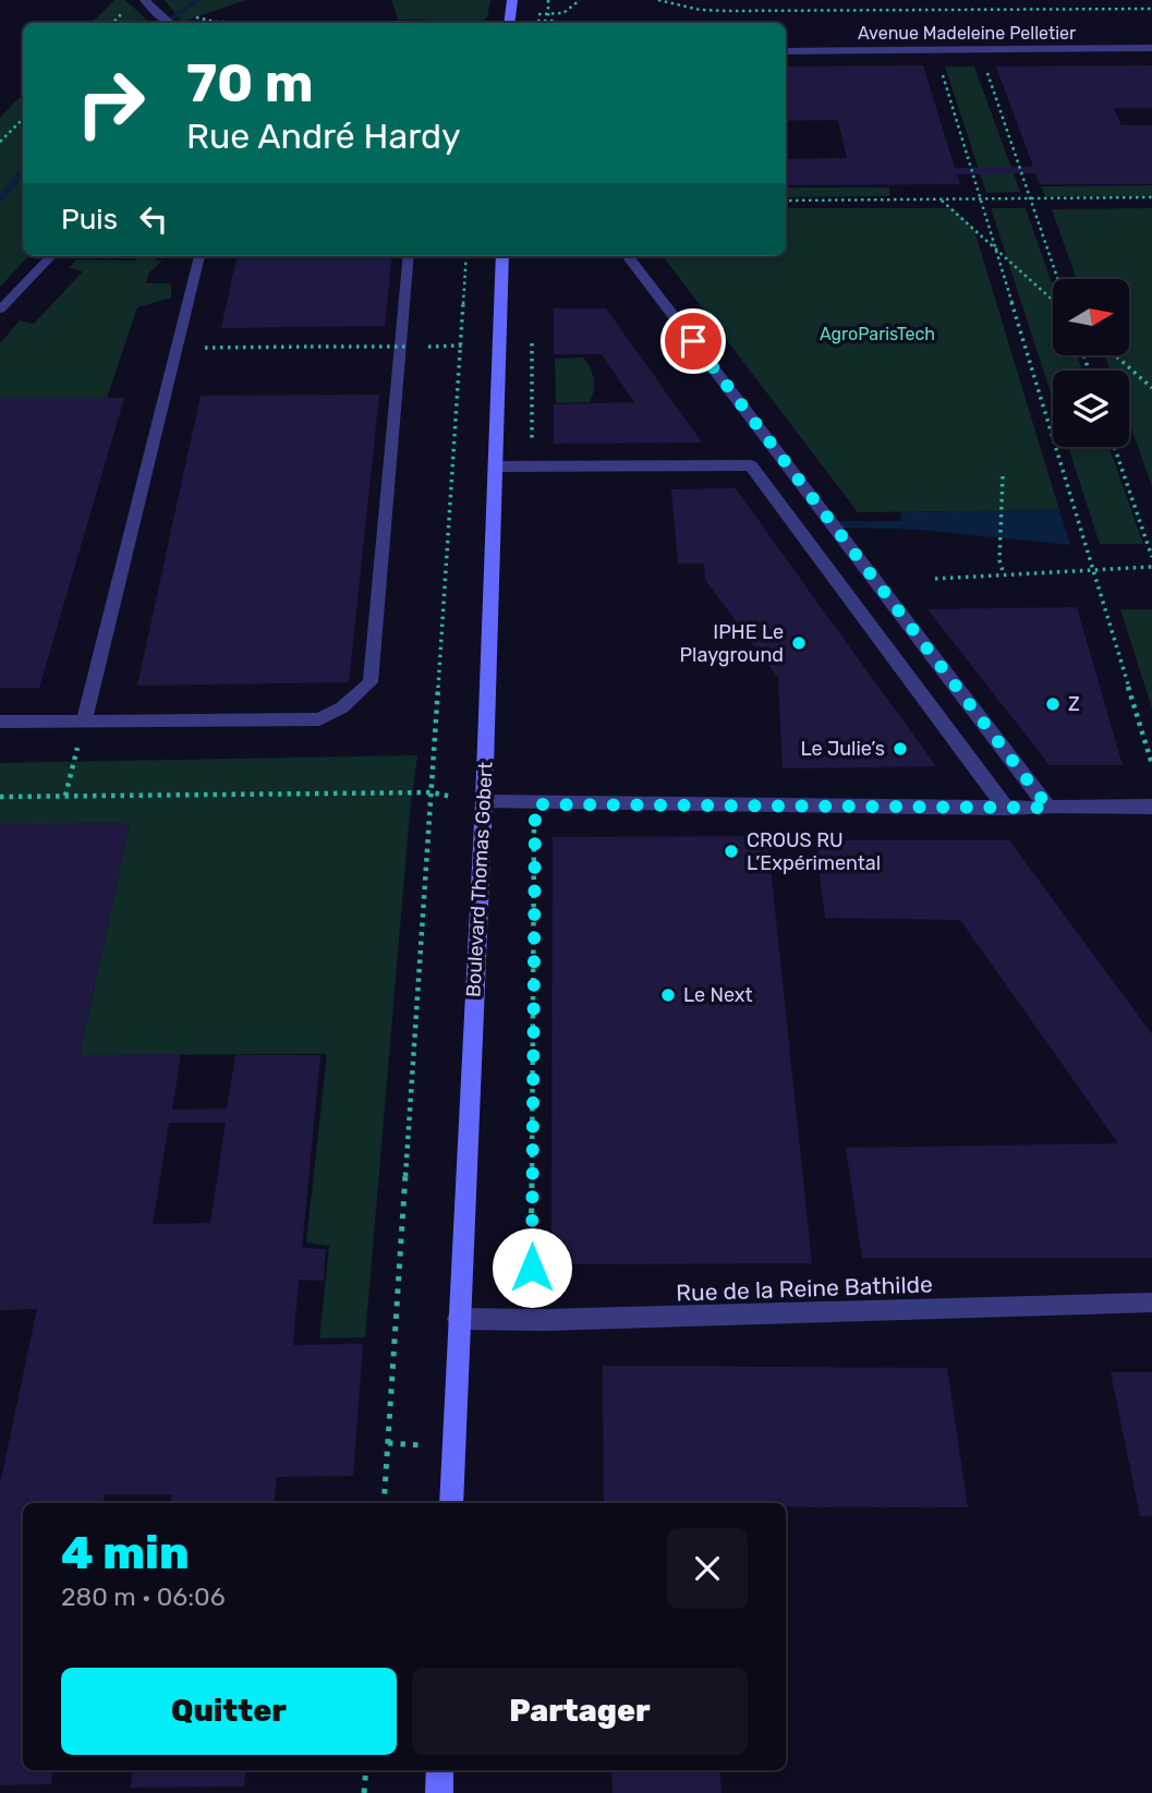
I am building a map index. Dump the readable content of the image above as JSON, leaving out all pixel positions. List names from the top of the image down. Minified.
{"streets":{"main road":["Boulevard Thomas Gobert"],"street":["Avenue Madeleine Pelletier"],"lane":["Rue de la Reine Bathilde"]},"crossings":[["Boulevard Thomas Gobert","Rue de la Reine Bathilde"]],"parks":["AgroParisTech"],"places":["IPHE Le Playground","Z","Le Julie’s","CROUS RU L’Expérimental","Le Next"],"north":"right","page":{"turn":["70 m","Rue André Hardy"],"then":"Puis","heading":["4 min","280 m · 06:06"],"buttons":["Quitter","Partager"]}}
